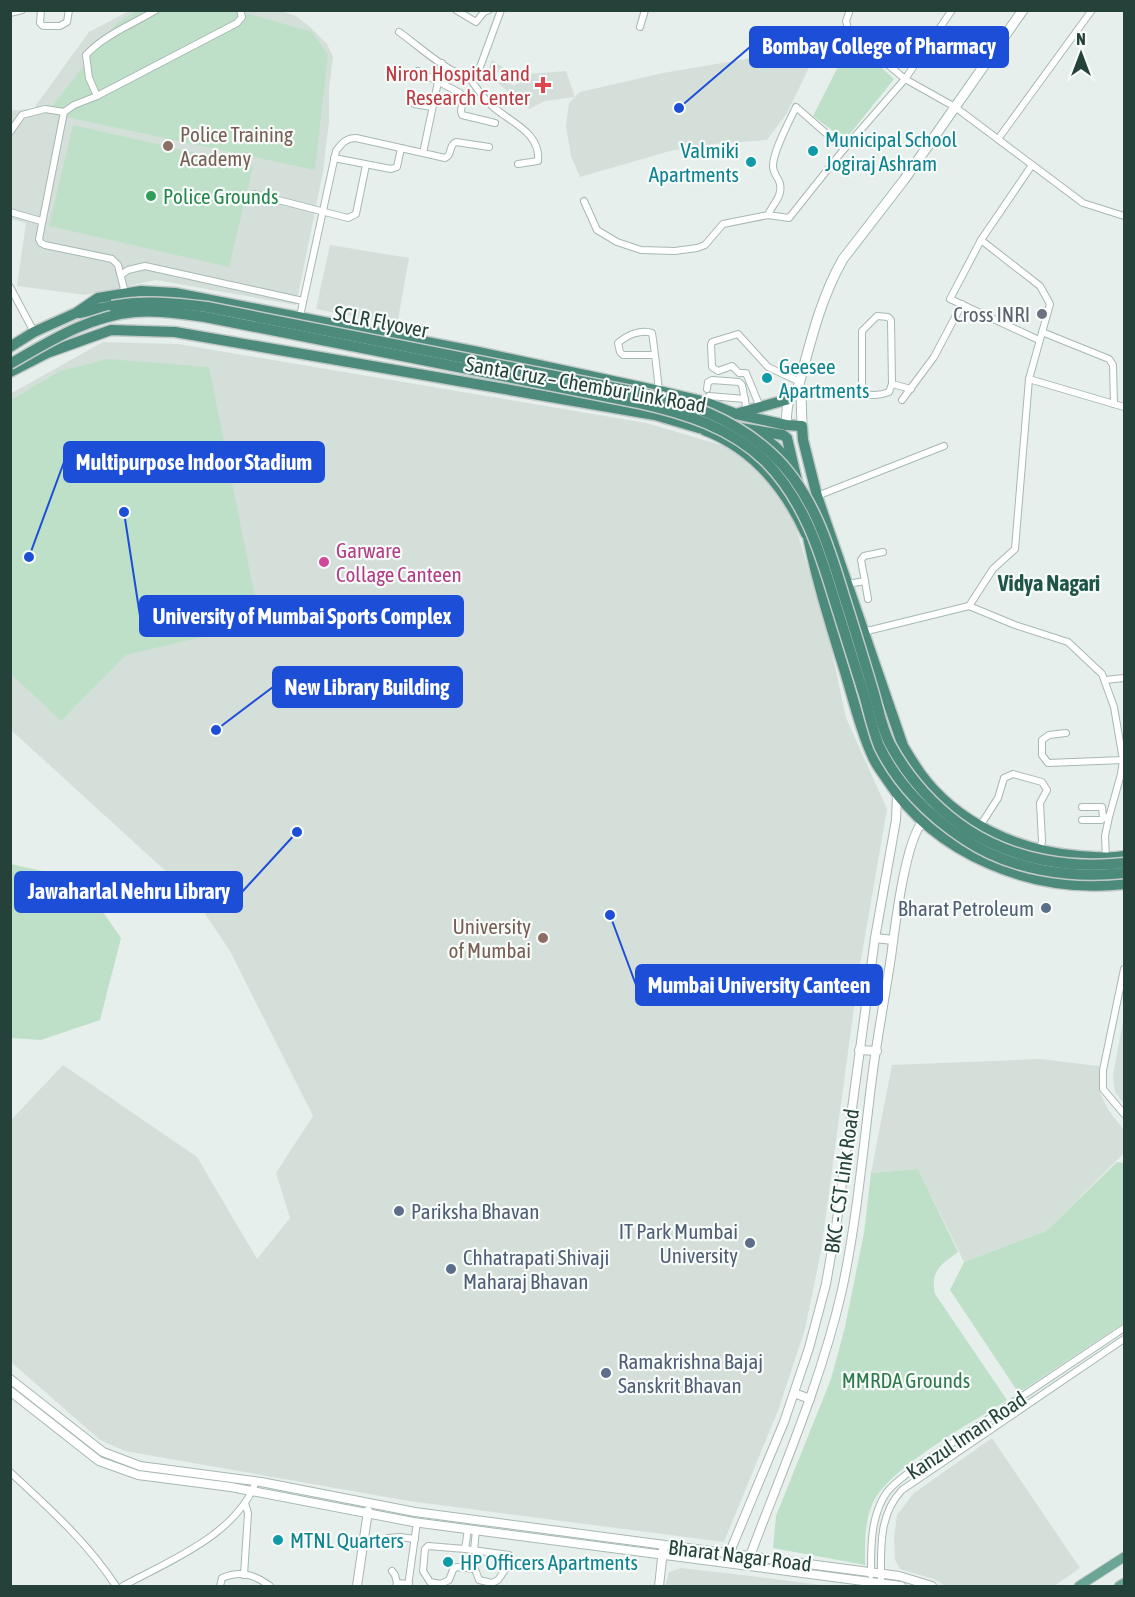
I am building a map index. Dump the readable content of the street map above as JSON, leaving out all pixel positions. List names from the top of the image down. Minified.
{"streets":{"highway":["SCLR Flyover","Santa Cruz – Chembur Link Road"],"street":["BKC - CST Link Road","Kanzul Iman Road","Bharat Nagar Road"]},"crossings":[["SCLR Flyover","Santa Cruz – Chembur Link Road"],["BKC - CST Link Road","Bharat Nagar Road"],["Kanzul Iman Road","Bharat Nagar Road"]],"districts":["Vidya Nagari"],"parks":["MMRDA Grounds"],"places":{"health":["Niron Hospital and Research Center"],"other":["Bombay College of Pharmacy","Police Training Academy","Municipal School Jogiraj Ashram","Valmiki Apartments","Police Grounds","Cross INRI","Geesee Apartments","University of Mumbai Sports Complex","Multipurpose Indoor Stadium","Garware Collage Canteen","New Library Building","Jawaharlal Nehru Library","Bharat Petroleum","Mumbai University Canteen","University of Mumbai","Pariksha Bhavan","IT Park Mumbai University","Chhatrapati Shivaji Maharaj Bhavan","Ramakrishna Bajaj Sanskrit Bhavan","MTNL Quarters","HP Officers Apartments"]},"north":"top"}
